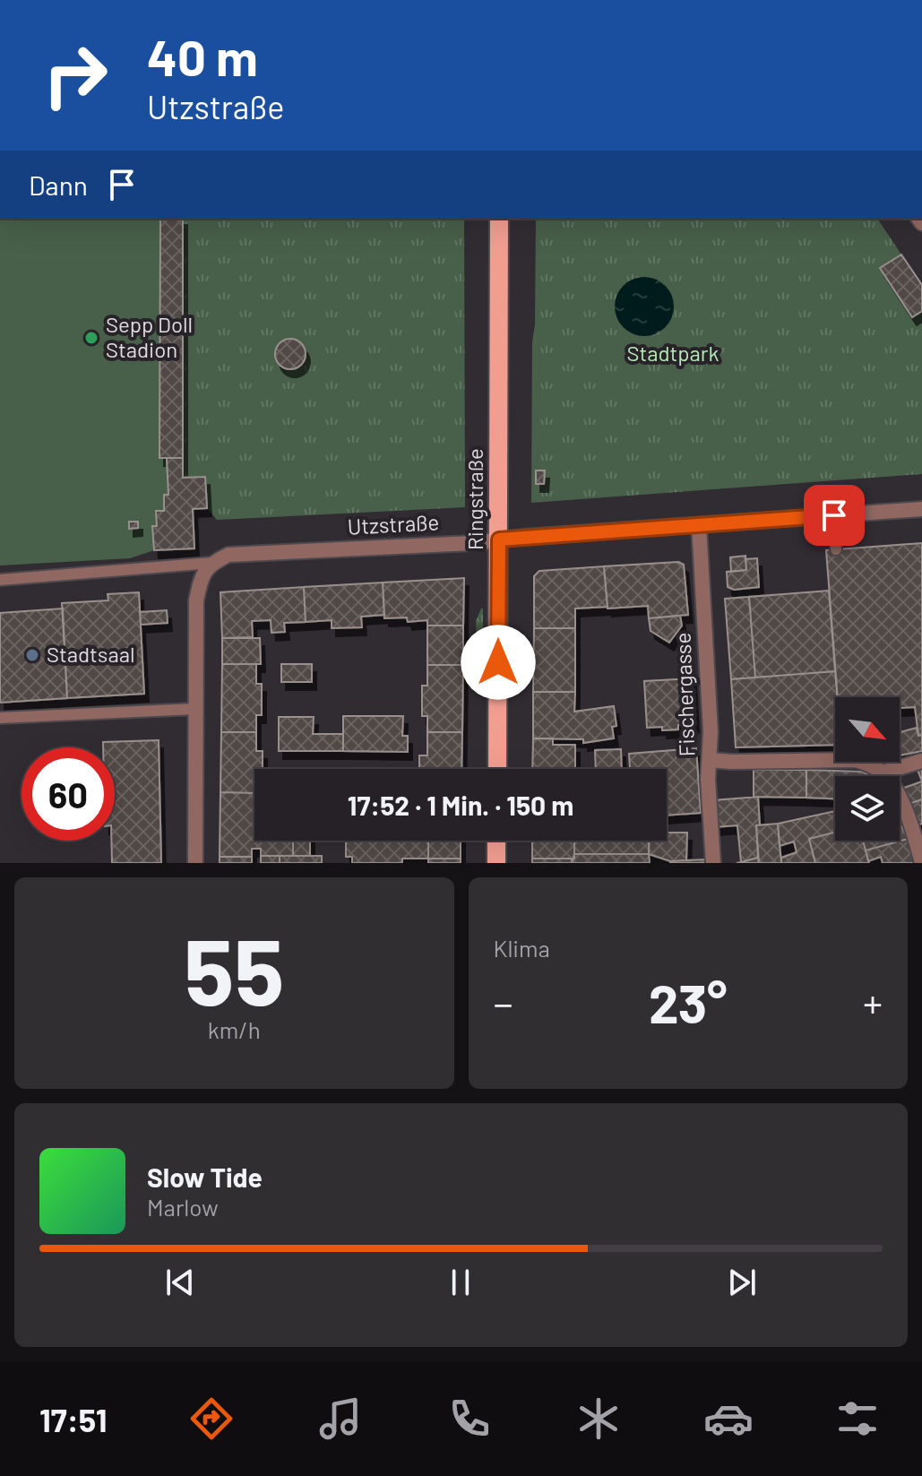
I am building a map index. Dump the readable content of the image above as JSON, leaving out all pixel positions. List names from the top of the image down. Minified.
{"streets":{"main road":["Ringstraße"],"street":["Utzstraße","Fischergasse"]},"crossings":[["Ringstraße","Utzstraße"],["Utzstraße","Fischergasse"]],"parks":["Stadtpark"],"places":["Sepp Doll Stadion","Stadtsaal"],"north":"bottom right","page":{"turn":["40 m","Utzstraße"],"then":"Dann","limit":"60","trip":"17:52 · 1 Min. · 150 m","tile":[["55","km/h"],"Klima"],"heat":["−","23°","+"],"song":["Slow Tide","Marlow"],"tabs":"17:51"}}
